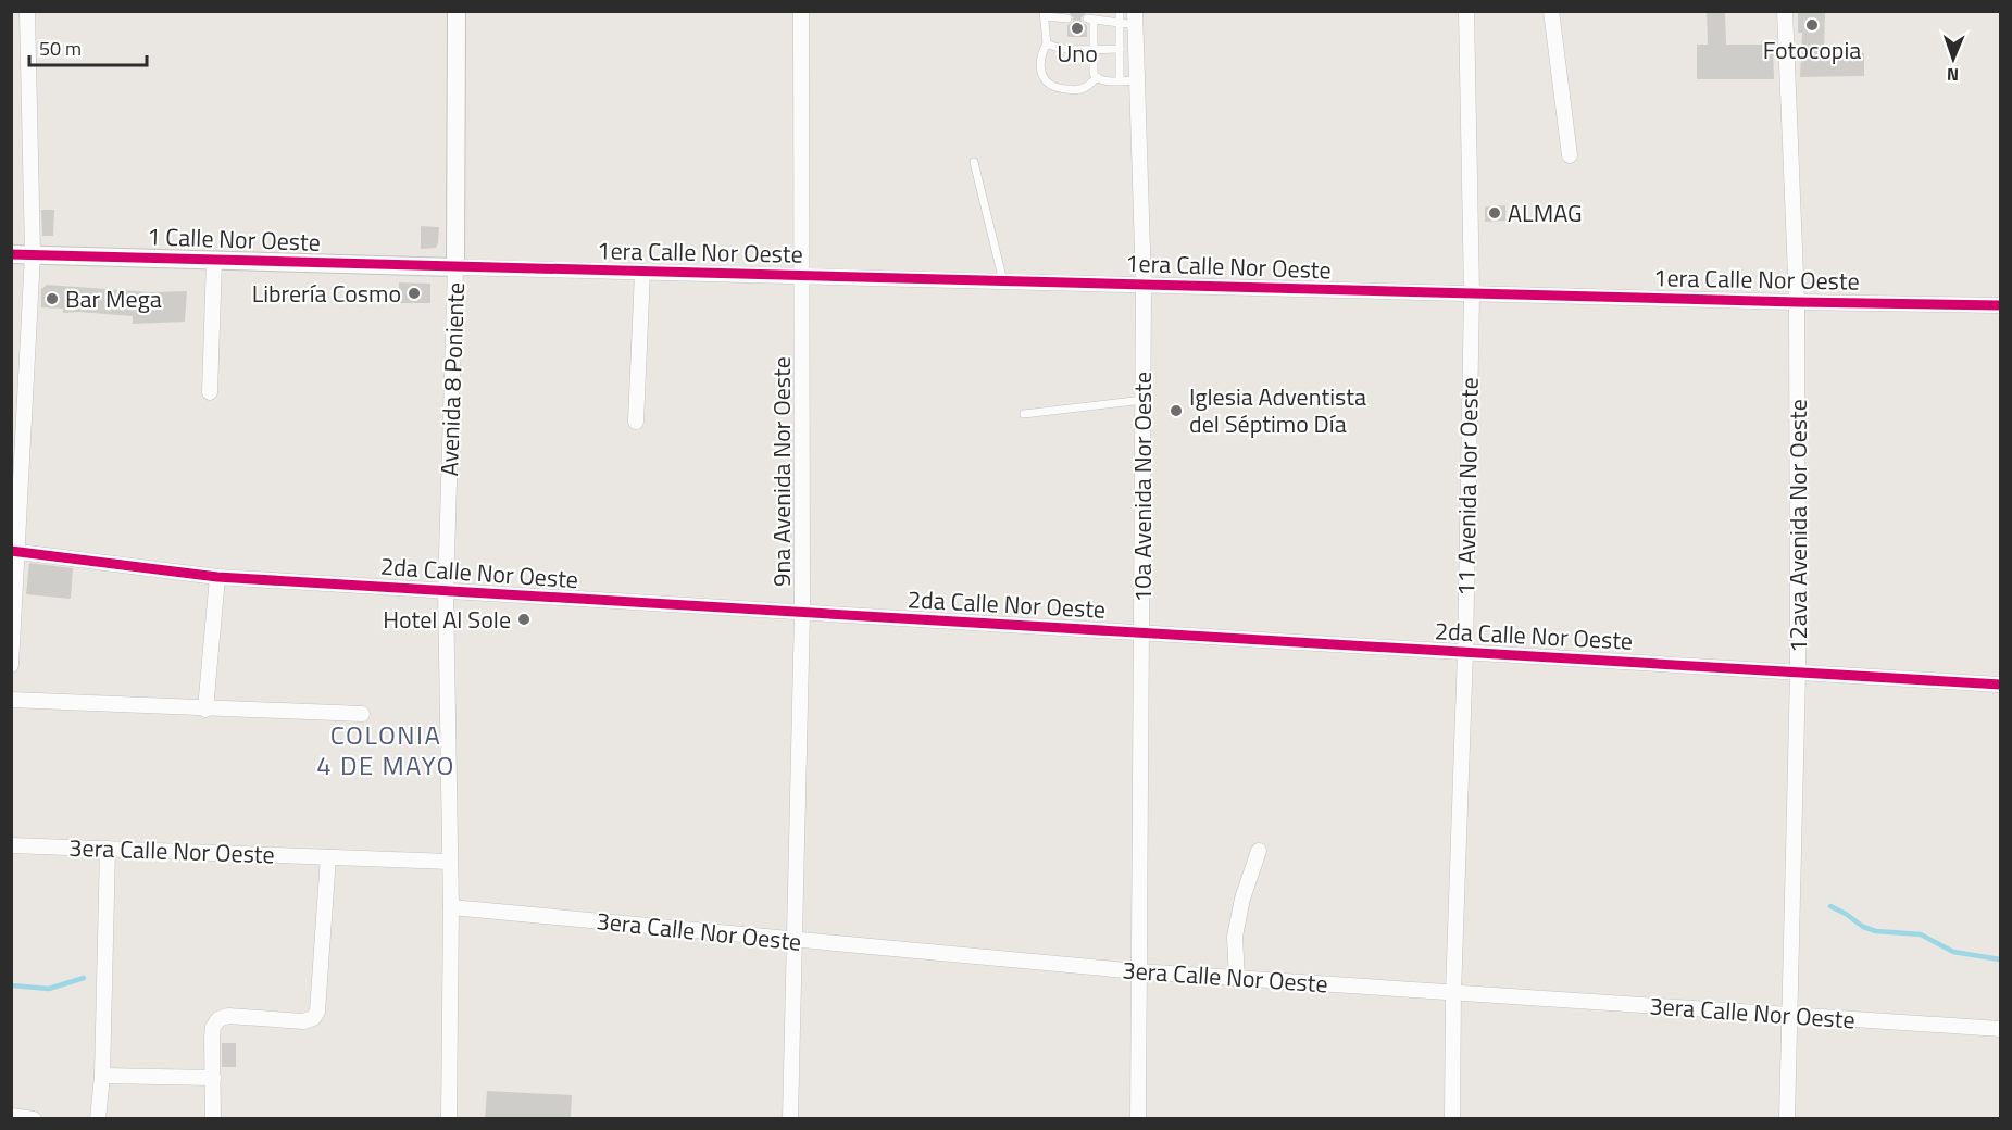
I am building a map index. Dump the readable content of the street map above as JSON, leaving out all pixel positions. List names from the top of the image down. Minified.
{"streets":{"street":["1 Calle Nor Oeste","1era Calle Nor Oeste","Avenida 8 Poniente","9na Avenida Nor Oeste","10a Avenida Nor Oeste","11 Avenida Nor Oeste","12ava Avenida Nor Oeste","2da Calle Nor Oeste","3era Calle Nor Oeste"]},"crossings":[["1 Calle Nor Oeste","1era Calle Nor Oeste"],["1 Calle Nor Oeste","Avenida 8 Poniente"],["1era Calle Nor Oeste","Avenida 8 Poniente"],["1era Calle Nor Oeste","9na Avenida Nor Oeste"],["1era Calle Nor Oeste","10a Avenida Nor Oeste"],["1era Calle Nor Oeste","11 Avenida Nor Oeste"],["1era Calle Nor Oeste","12ava Avenida Nor Oeste"],["Avenida 8 Poniente","2da Calle Nor Oeste"],["Avenida 8 Poniente","3era Calle Nor Oeste"],["9na Avenida Nor Oeste","2da Calle Nor Oeste"],["9na Avenida Nor Oeste","3era Calle Nor Oeste"],["10a Avenida Nor Oeste","2da Calle Nor Oeste"],["10a Avenida Nor Oeste","3era Calle Nor Oeste"],["11 Avenida Nor Oeste","2da Calle Nor Oeste"],["11 Avenida Nor Oeste","3era Calle Nor Oeste"],["12ava Avenida Nor Oeste","2da Calle Nor Oeste"],["12ava Avenida Nor Oeste","3era Calle Nor Oeste"]],"districts":["COLONIA 4 DE MAYO"],"places":["Fotocopia","Uno","ALMAG","Librería Cosmo","Bar Mega","Iglesia Adventista del Séptimo Día","Hotel Al Sole"],"scale_bar":"50 m","north":"bottom"}
